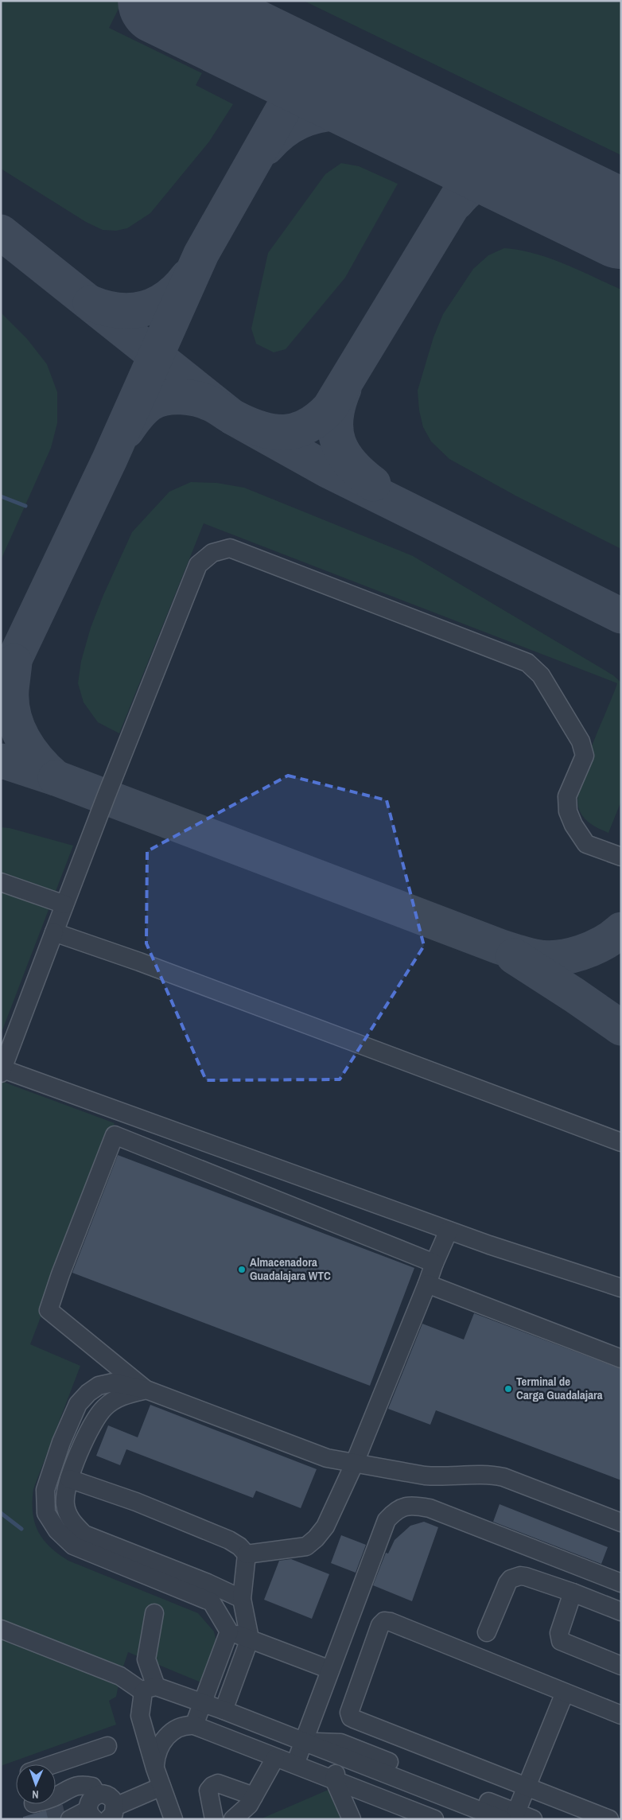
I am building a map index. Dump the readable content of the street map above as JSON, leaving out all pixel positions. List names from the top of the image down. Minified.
{"places":["Almacenadora Guadalajara WTC","Terminal de Carga Guadalajara"],"north":"bottom"}
